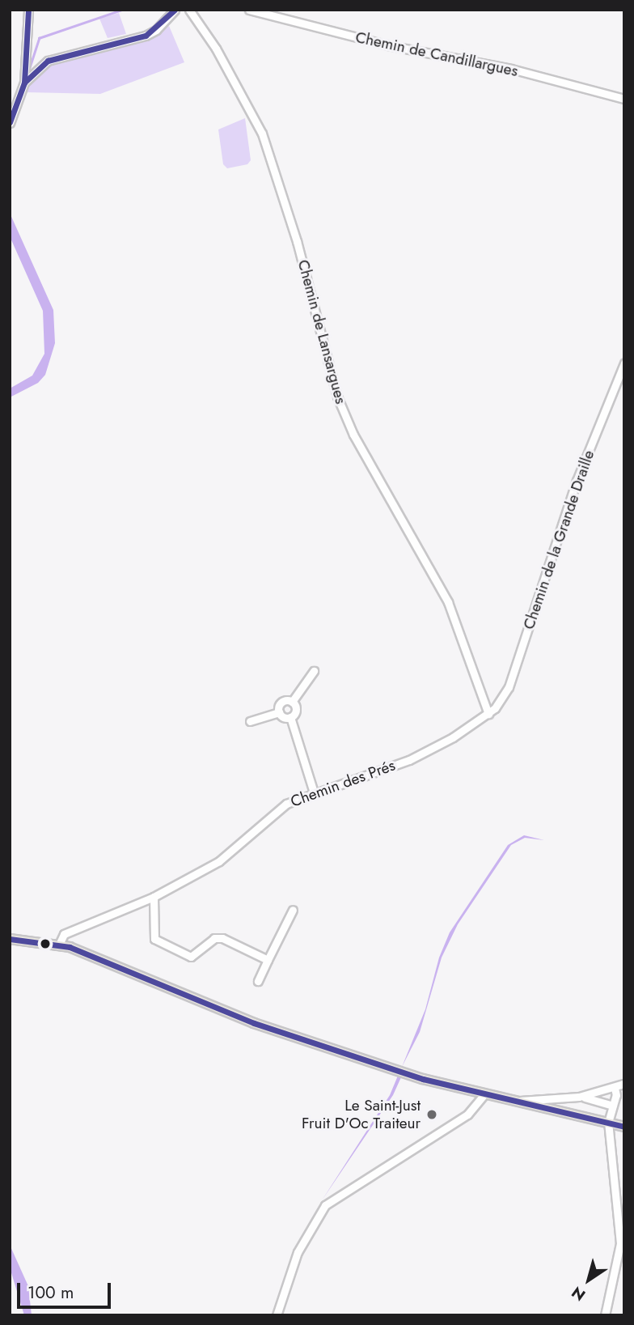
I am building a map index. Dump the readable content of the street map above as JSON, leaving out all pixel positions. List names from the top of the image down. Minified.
{"streets":{"street":["Chemin de Candillargues","Chemin de Lansargues","Chemin de la Grande Draille","Chemin des Prés"]},"crossings":[["Chemin de Lansargues","Chemin de la Grande Draille"],["Chemin de Lansargues","Chemin des Prés"],["Chemin de la Grande Draille","Chemin des Prés"]],"places":["Le Saint-Just Fruit D'Oc Traiteur"],"scale_bar":"100 m","north":"bottom left"}
